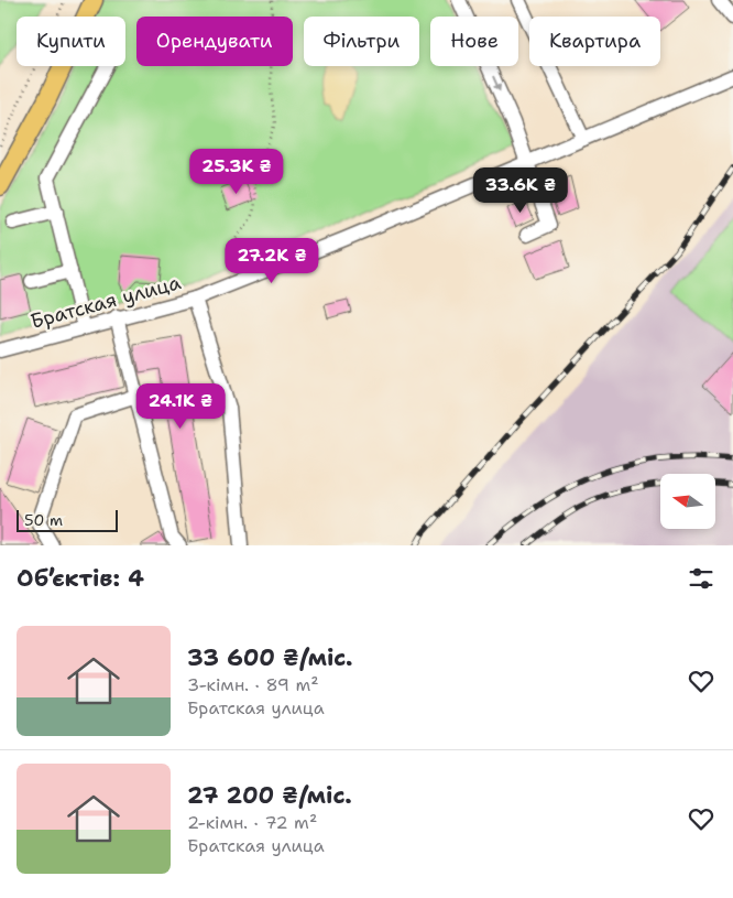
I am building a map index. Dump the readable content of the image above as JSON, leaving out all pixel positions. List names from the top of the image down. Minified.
{"streets":{"street":["Братская улица"]},"scale_bar":"50 m","north":"left","page":{"chip":["Купити","Орендувати","Фільтри","Нове","Квартира"],"price":["25.3K ₴","33.6K ₴","27.2K ₴","24.1K ₴"],"scale":"50 m","heading":"Об’єктів: 4","list":[{"name":"33 600 ₴/міс.","note":"3-кімн. · 89 m² · Братская улица"},{"name":"27 200 ₴/міс.","note":"2-кімн. · 72 m² · Братская улица"}]}}
